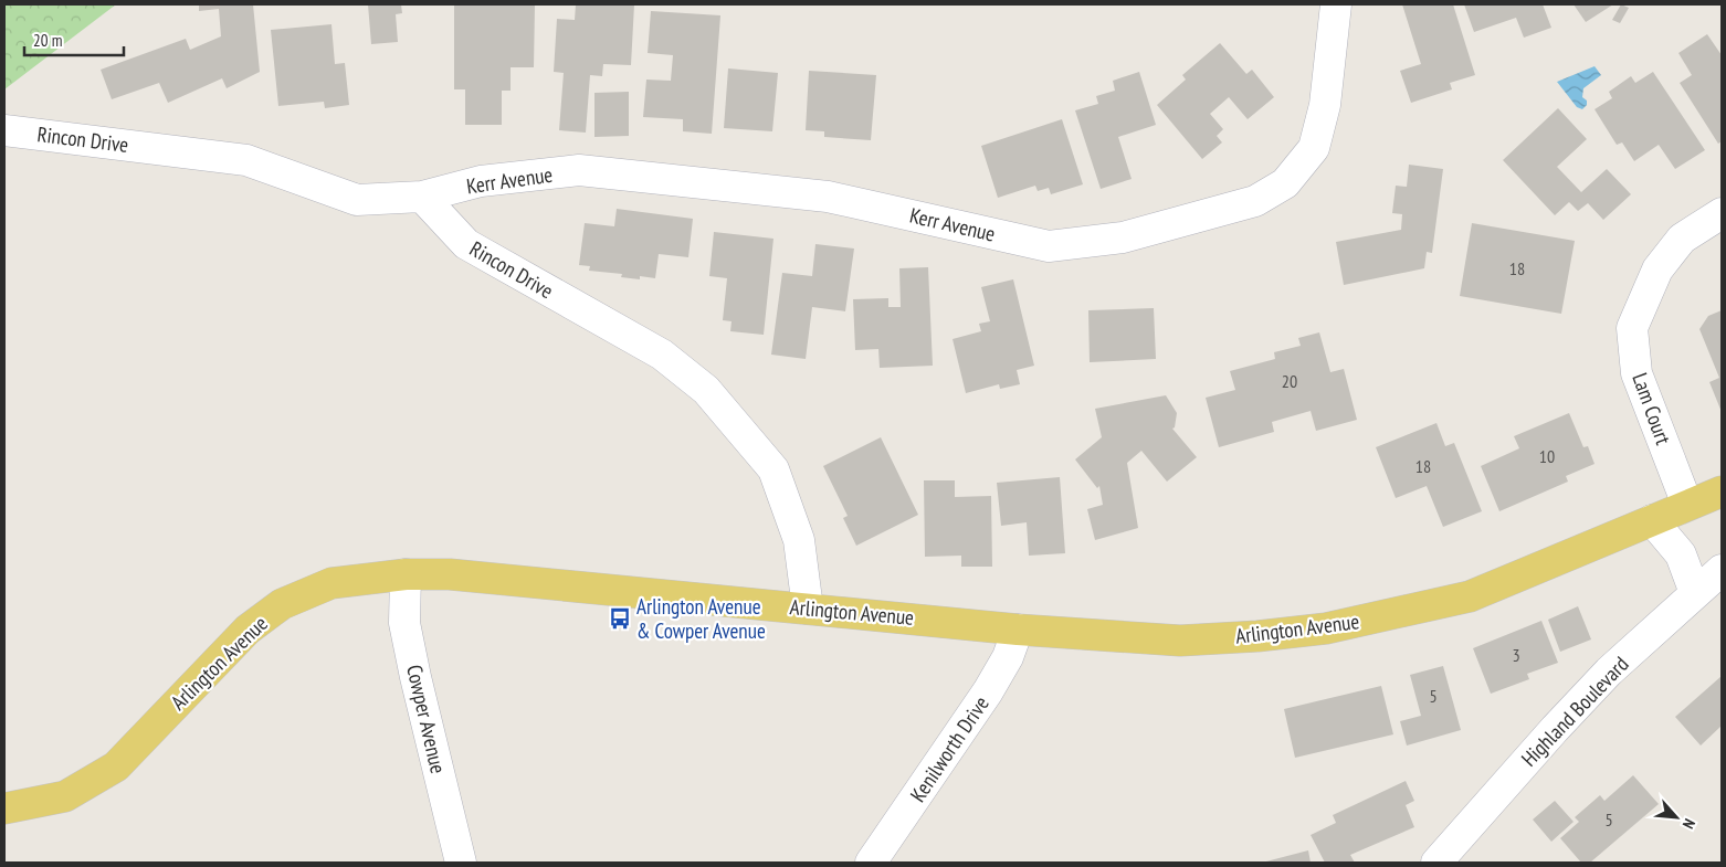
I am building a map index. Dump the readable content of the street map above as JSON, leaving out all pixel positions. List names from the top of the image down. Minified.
{"streets":{"main road":["Arlington Avenue"],"street":["Rincon Drive","Kerr Avenue","Lam Court","Highland Boulevard","Cowper Avenue","Kenilworth Drive"]},"crossings":[["Rincon Drive","Kerr Avenue"],["Rincon Drive","Arlington Avenue"],["Lam Court","Arlington Avenue"],["Arlington Avenue","Cowper Avenue"],["Arlington Avenue","Kenilworth Drive"]],"places":{"bus stop":["Arlington Avenue & Cowper Avenue"]},"house_numbers":["18","20","10","18","3","5","5"],"scale_bar":"20 m","north":"bottom right"}
